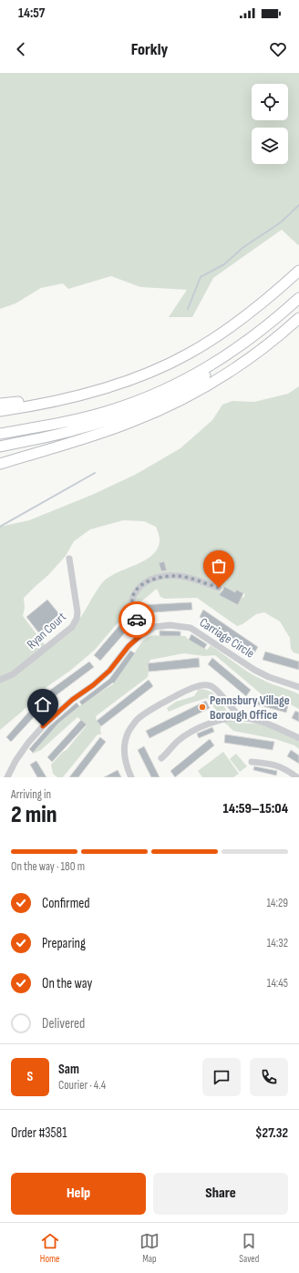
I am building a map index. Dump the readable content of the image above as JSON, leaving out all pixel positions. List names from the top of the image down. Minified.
{"streets":{"street":["Ryan Court","Carriage Circle"]},"places":["Pennsbury Village Borough Office"],"page":{"status":"14:57","header":"Forkly","heading":["2 min","Arriving in","14:59–15:04"],"panel":["Sam","Courier · 4.4","Order #3581","$27.32"],"bar":"On the way · 180 m","list":[["Confirmed","14:29"],["Preparing","14:32"],["On the way","14:45"],"Delivered"],"round":"S","buttons":["Help","Share"],"tabs":["Home","Map","Saved"]}}
